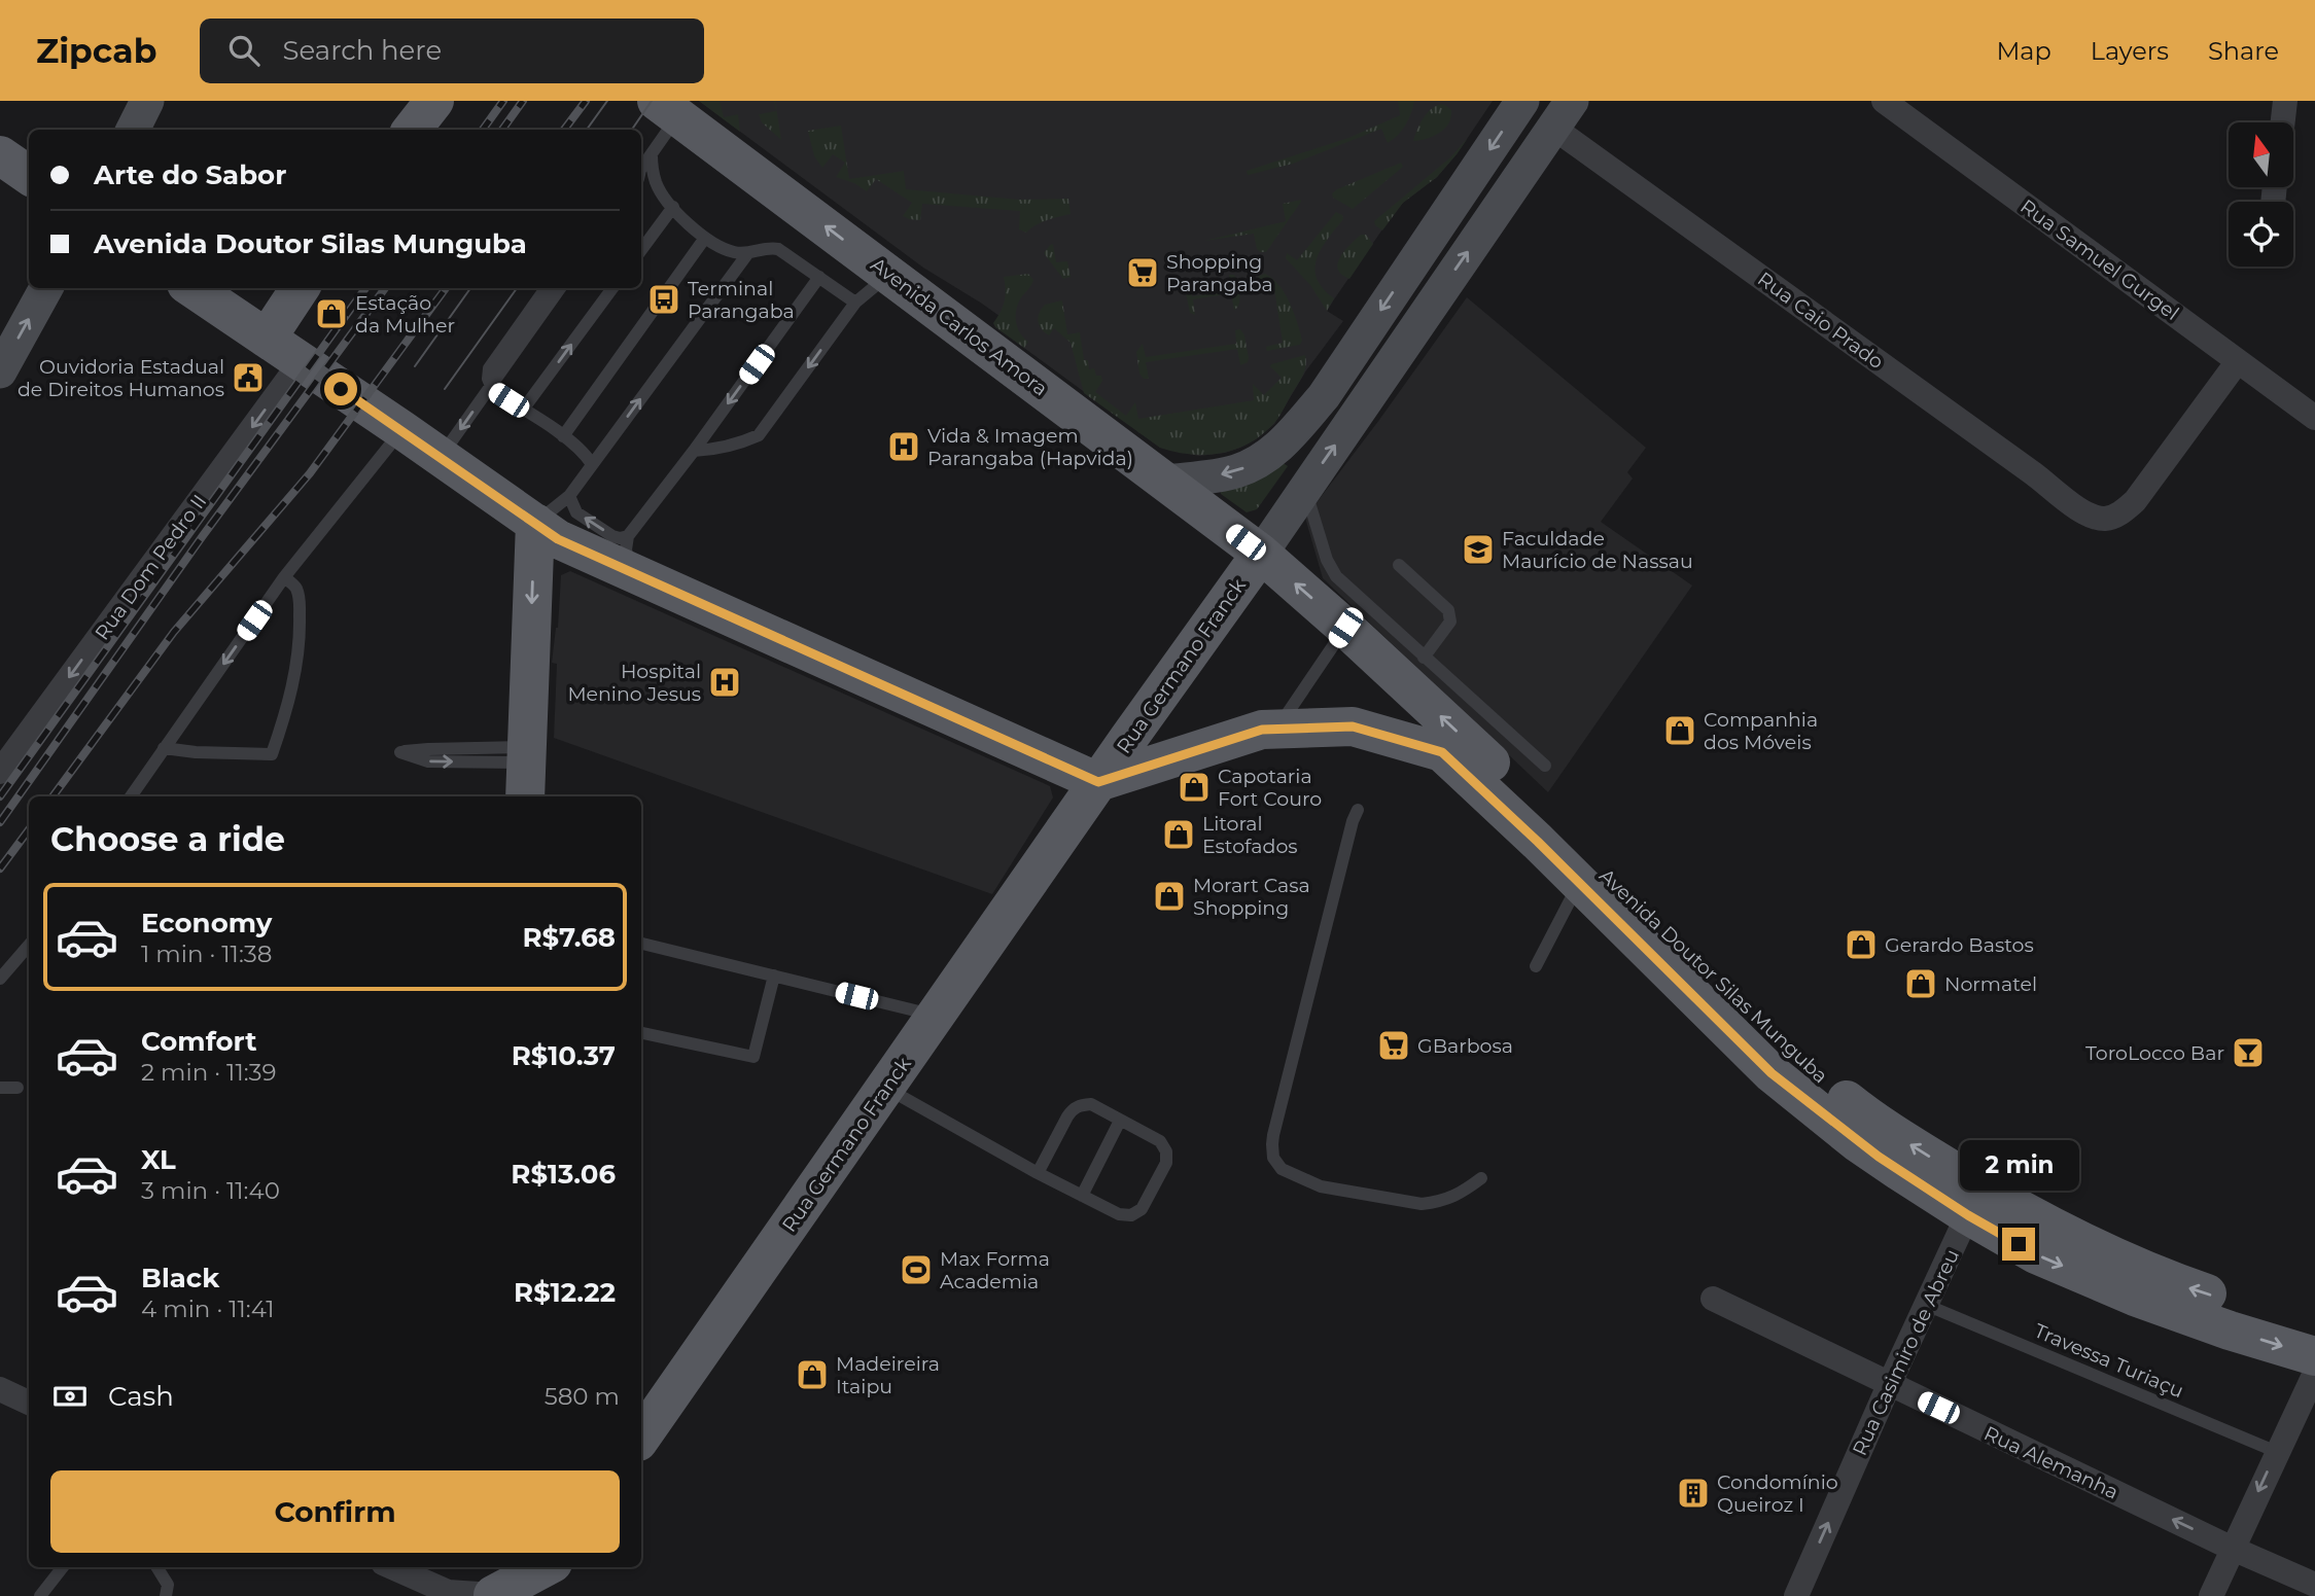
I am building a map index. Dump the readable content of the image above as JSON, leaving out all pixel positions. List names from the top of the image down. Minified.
{"streets":{"main road":["Avenida Carlos Amora","Rua Germano Franck","Avenida Doutor Silas Munguba"],"street":["Rua Samuel Gurgel","Rua Caio Prado","Rua Dom Pedro II","Rua Casimiro de Abreu","Rua Alemanha"],"lane":["Travessa Turiaçu"]},"crossings":[["Rua Samuel Gurgel","Rua Caio Prado"],["Rua Caio Prado","Rua Germano Franck"],["Avenida Carlos Amora","Rua Germano Franck"],["Avenida Carlos Amora","Avenida Doutor Silas Munguba"],["Rua Germano Franck","Avenida Doutor Silas Munguba"],["Avenida Doutor Silas Munguba","Rua Casimiro de Abreu"],["Rua Casimiro de Abreu","Travessa Turiaçu"],["Rua Casimiro de Abreu","Rua Alemanha"]],"one_way":["Avenida Carlos Amora","Rua Dom Pedro II","Rua Casimiro de Abreu","Rua Alemanha"],"places":{"supermarket":["Shopping Parangaba","GBarbosa"],"bus stop":["Terminal Parangaba"],"shop":["Estação da Mulher","Companhia dos Móveis","Capotaria Fort Couro","Litoral Estofados","Morart Casa Shopping","Gerardo Bastos","Normatel","Madeireira Itaipu"],"public building":["Ouvidoria Estadual de Direitos Humanos"],"hospital":["Vida & Imagem Parangaba (Hapvida)","Hospital Menino Jesus"],"school or university":["Faculdade Maurício de Nassau"],"bar":["ToroLocco Bar"],"sports":["Max Forma Academia"],"building":["Condomínio Queiroz I"]},"north":"top","page":{"header":"Zipcab","search":"Search here","nav":["Map","Layers","Share"],"banner":["Arte do Sabor","Avenida Doutor Silas Munguba"],"heading":"Choose a ride","list":[{"name":"Economy","note":"1 min · 11:38","value":"R$7.68"},{"name":"Comfort","note":"2 min · 11:39","value":"R$10.37"},{"name":"XL","note":"3 min · 11:40","value":"R$13.06"},{"name":"Black","note":"4 min · 11:41","value":"R$12.22"}],"bubble":"2 min","pay":["Cash","580 m"],"buttons":"Confirm"}}
